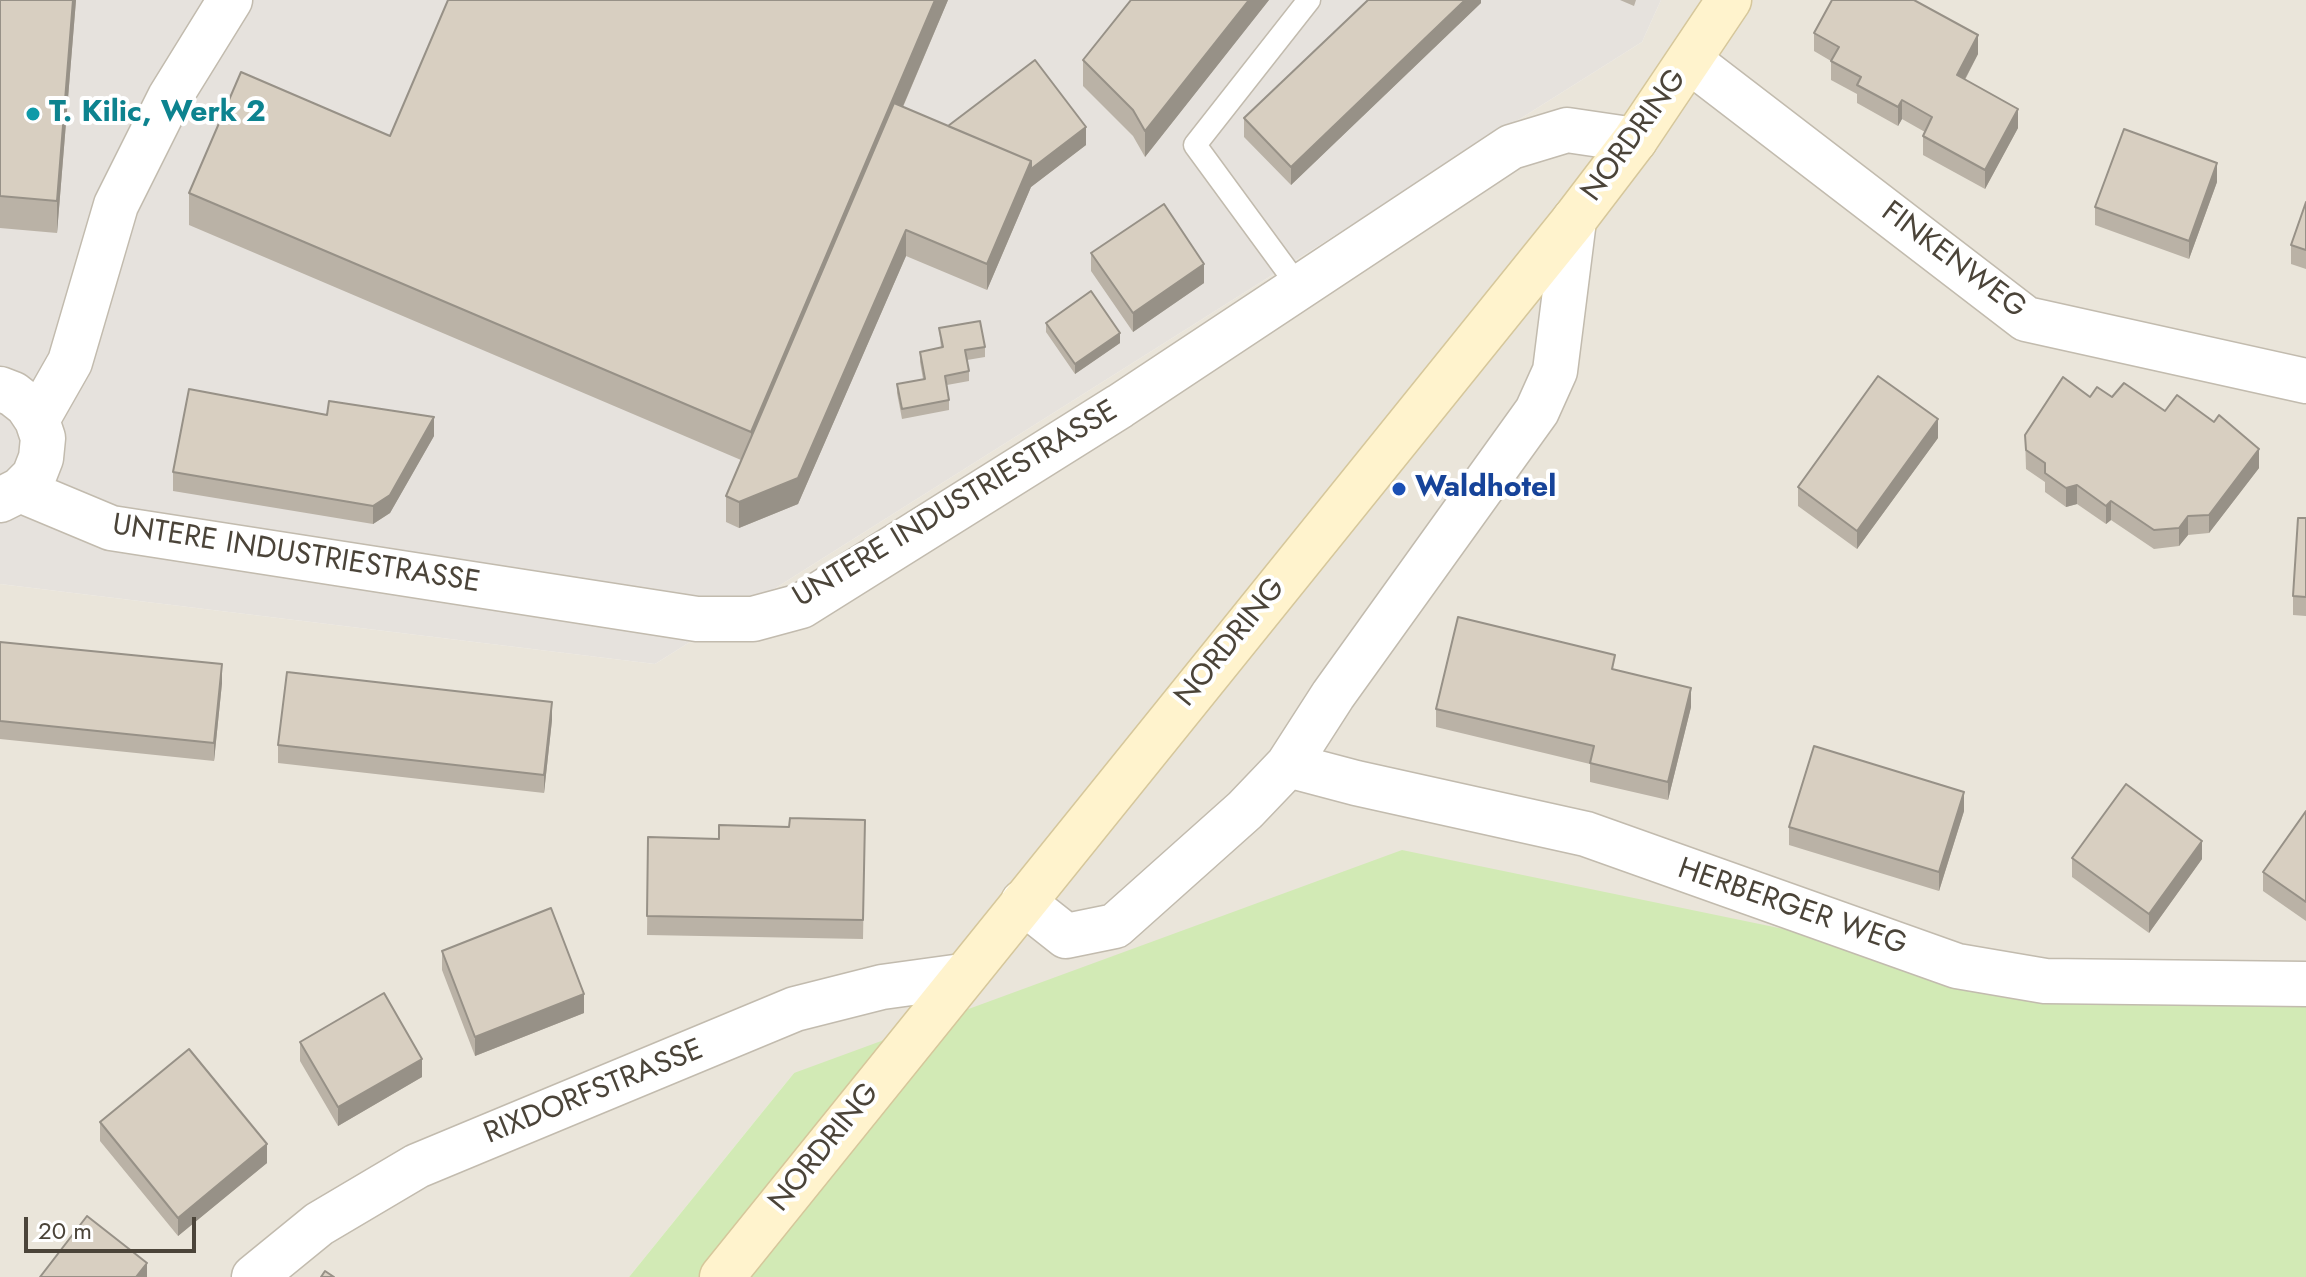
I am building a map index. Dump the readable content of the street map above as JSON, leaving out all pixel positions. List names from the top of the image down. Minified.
{"streets":{"street":["NORDRING","FINKENWEG","UNTERE INDUSTRIESTRASSE","HERBERGER WEG","RIXDORFSTRASSE"]},"crossings":[["NORDRING","FINKENWEG"],["NORDRING","UNTERE INDUSTRIESTRASSE"],["NORDRING","RIXDORFSTRASSE"]],"places":["T. Kilic, Werk 2","Waldhotel"],"scale_bar":"20 m"}
